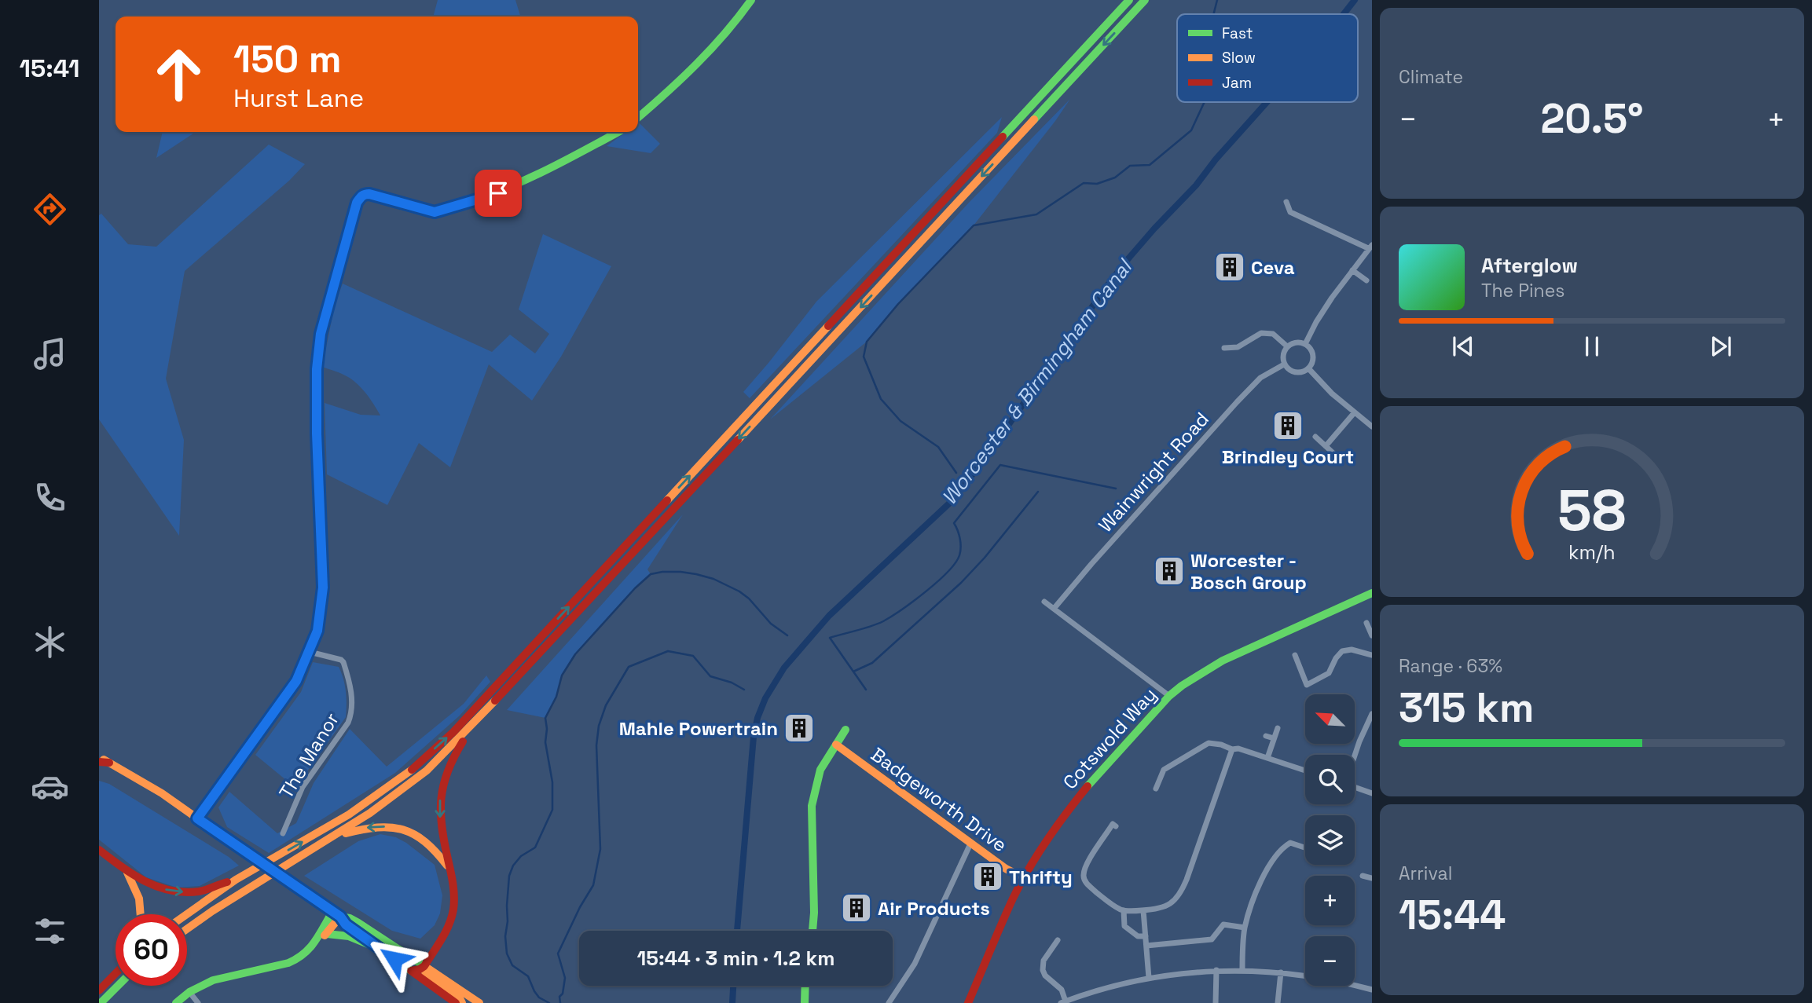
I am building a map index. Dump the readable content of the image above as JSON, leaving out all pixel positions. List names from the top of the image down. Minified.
{"streets":{"main road":["Cotswold Way","Badgeworth Drive"],"street":["Wainwright Road","The Manor"]},"crossings":[["Cotswold Way","Badgeworth Drive"]],"water":["Worcester & Birmingham Canal"],"places":{"building":["Ceva","Brindley Court","Worcester - Bosch Group","Mahle Powertrain","Thrifty","Air Products"]},"legend":["Fast","Slow","Jam"],"north":"top left","page":{"tabs":"15:41","tile":["Climate",["Range · 63%","315 km"],["Arrival","15:44"]],"turn":["150 m","Hurst Lane"],"heat":["−","20.5°","+"],"song":["Afterglow","The Pines"],"map_buttons":["+","−"],"limit":"60","trip":"15:44 · 3 min · 1.2 km","gauge":["58","km/h"]}}
